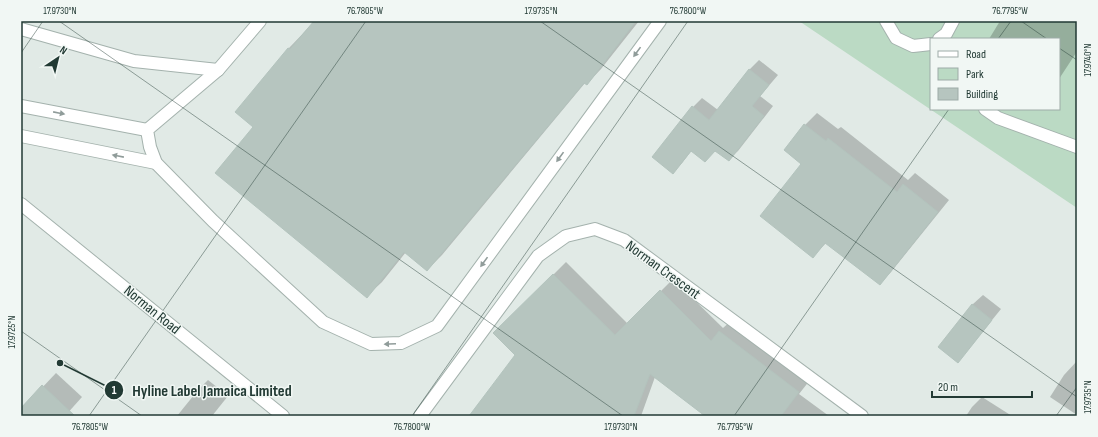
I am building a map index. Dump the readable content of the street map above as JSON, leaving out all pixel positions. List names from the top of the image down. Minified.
{"streets":{"street":["Norman Crescent","Norman Road"]},"places":["Hyline Label Jamaica Limited"],"legend":["Road","Park","Building"],"scale_bar":"20 m","north":"top right","coordinates":["17.9730°N","76.7805°W","17.9735°N","76.7800°W","76.7795°W","17.9740°N","17.9725°N"]}
